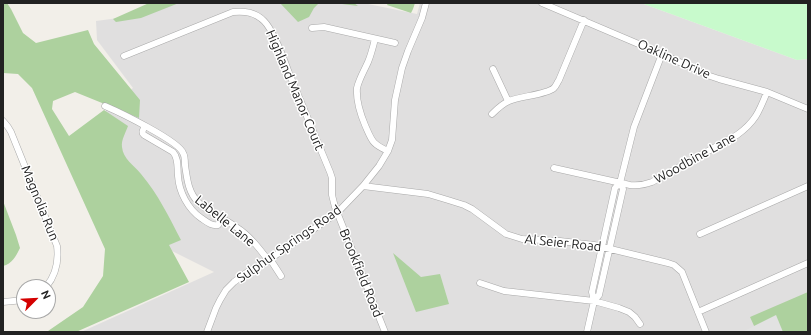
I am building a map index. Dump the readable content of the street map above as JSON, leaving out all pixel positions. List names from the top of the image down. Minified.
{"streets":{"street":["Oakline Drive","Highland Manor Court","Woodbine Lane","Magnolia Run","Labelle Lane","Al Seier Road","Sulphur Springs Road","Brookfield Road"]},"crossings":[["Oakline Drive","Woodbine Lane"],["Highland Manor Court","Sulphur Springs Road"],["Highland Manor Court","Brookfield Road"],["Labelle Lane","Sulphur Springs Road"],["Al Seier Road","Sulphur Springs Road"],["Sulphur Springs Road","Brookfield Road"]],"north":"top right"}
